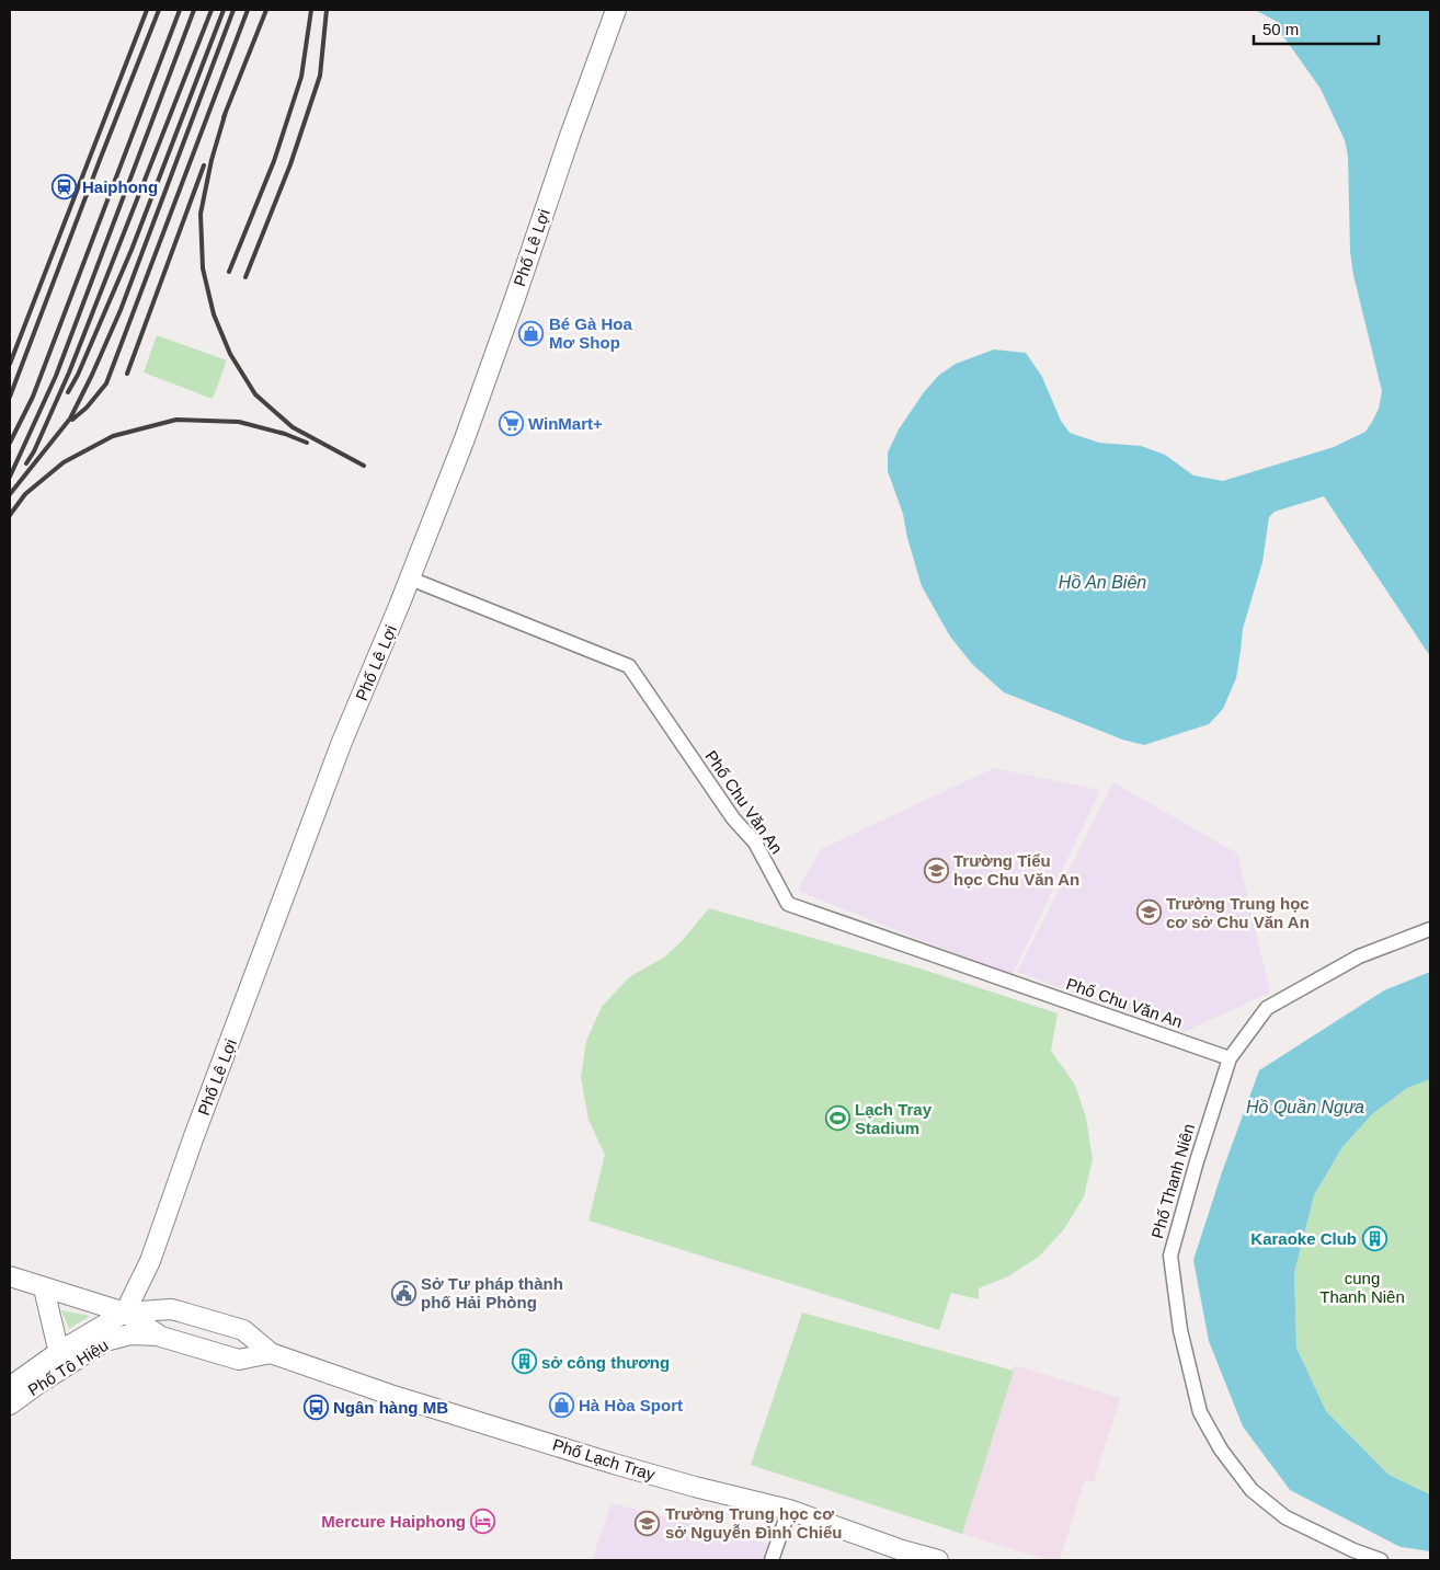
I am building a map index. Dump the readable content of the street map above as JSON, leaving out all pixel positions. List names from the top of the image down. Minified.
{"streets":{"main road":["Phố Lê Lợi","Phố Tô Hiệu","Phố Lạch Tray"],"street":["Phố Chu Văn An","Phố Thanh Niên"]},"crossings":[["Phố Lê Lợi","Phố Chu Văn An"],["Phố Lê Lợi","Phố Tô Hiệu"],["Phố Lê Lợi","Phố Lạch Tray"],["Phố Chu Văn An","Phố Thanh Niên"],["Phố Tô Hiệu","Phố Lạch Tray"]],"water":["Hồ An Biên","Hồ Quần Ngựa"],"parks":["cung Thanh Niên"],"places":{"station":["Haiphong"],"shop":["Bé Gà Hoa Mơ Shop","Hà Hòa Sport"],"supermarket":["WinMart+"],"school or university":["Trường Tiểu học Chu Văn An","Trường Trung học cơ sở Chu Văn An","Trường Trung học cơ sở Nguyễn Đình Chiểu"],"sports":["Lạch Tray Stadium"],"building":["Karaoke Club","sở công thương"],"public building":["Sở Tư pháp thành phố Hải Phòng"],"bus stop":["Ngân hàng MB"],"hotel":["Mercure Haiphong"]},"scale_bar":"50 m"}
